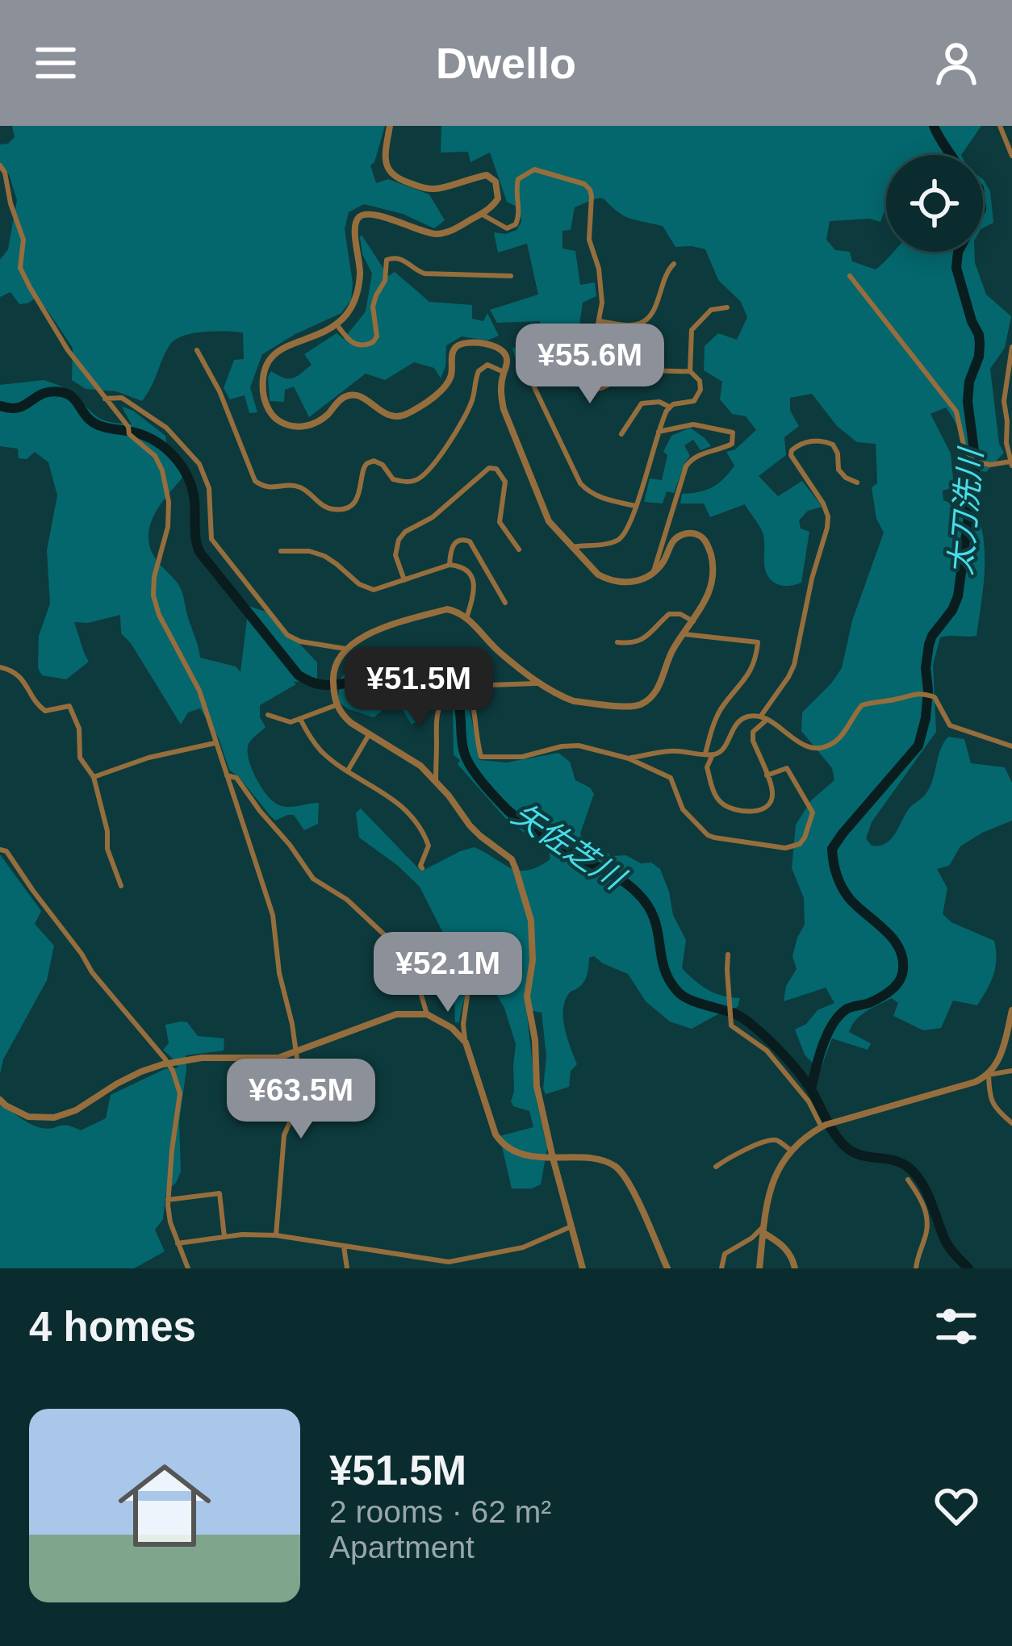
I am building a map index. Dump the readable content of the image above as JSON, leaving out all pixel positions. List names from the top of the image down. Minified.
{"water":["太刀洗川","矢佐芝川"],"page":{"header":"Dwello","price":["¥55.6M","¥51.5M","¥52.1M","¥63.5M"],"heading":"4 homes","list":[{"name":"¥51.5M","note":"2 rooms · 62 m² · Apartment"}]}}
